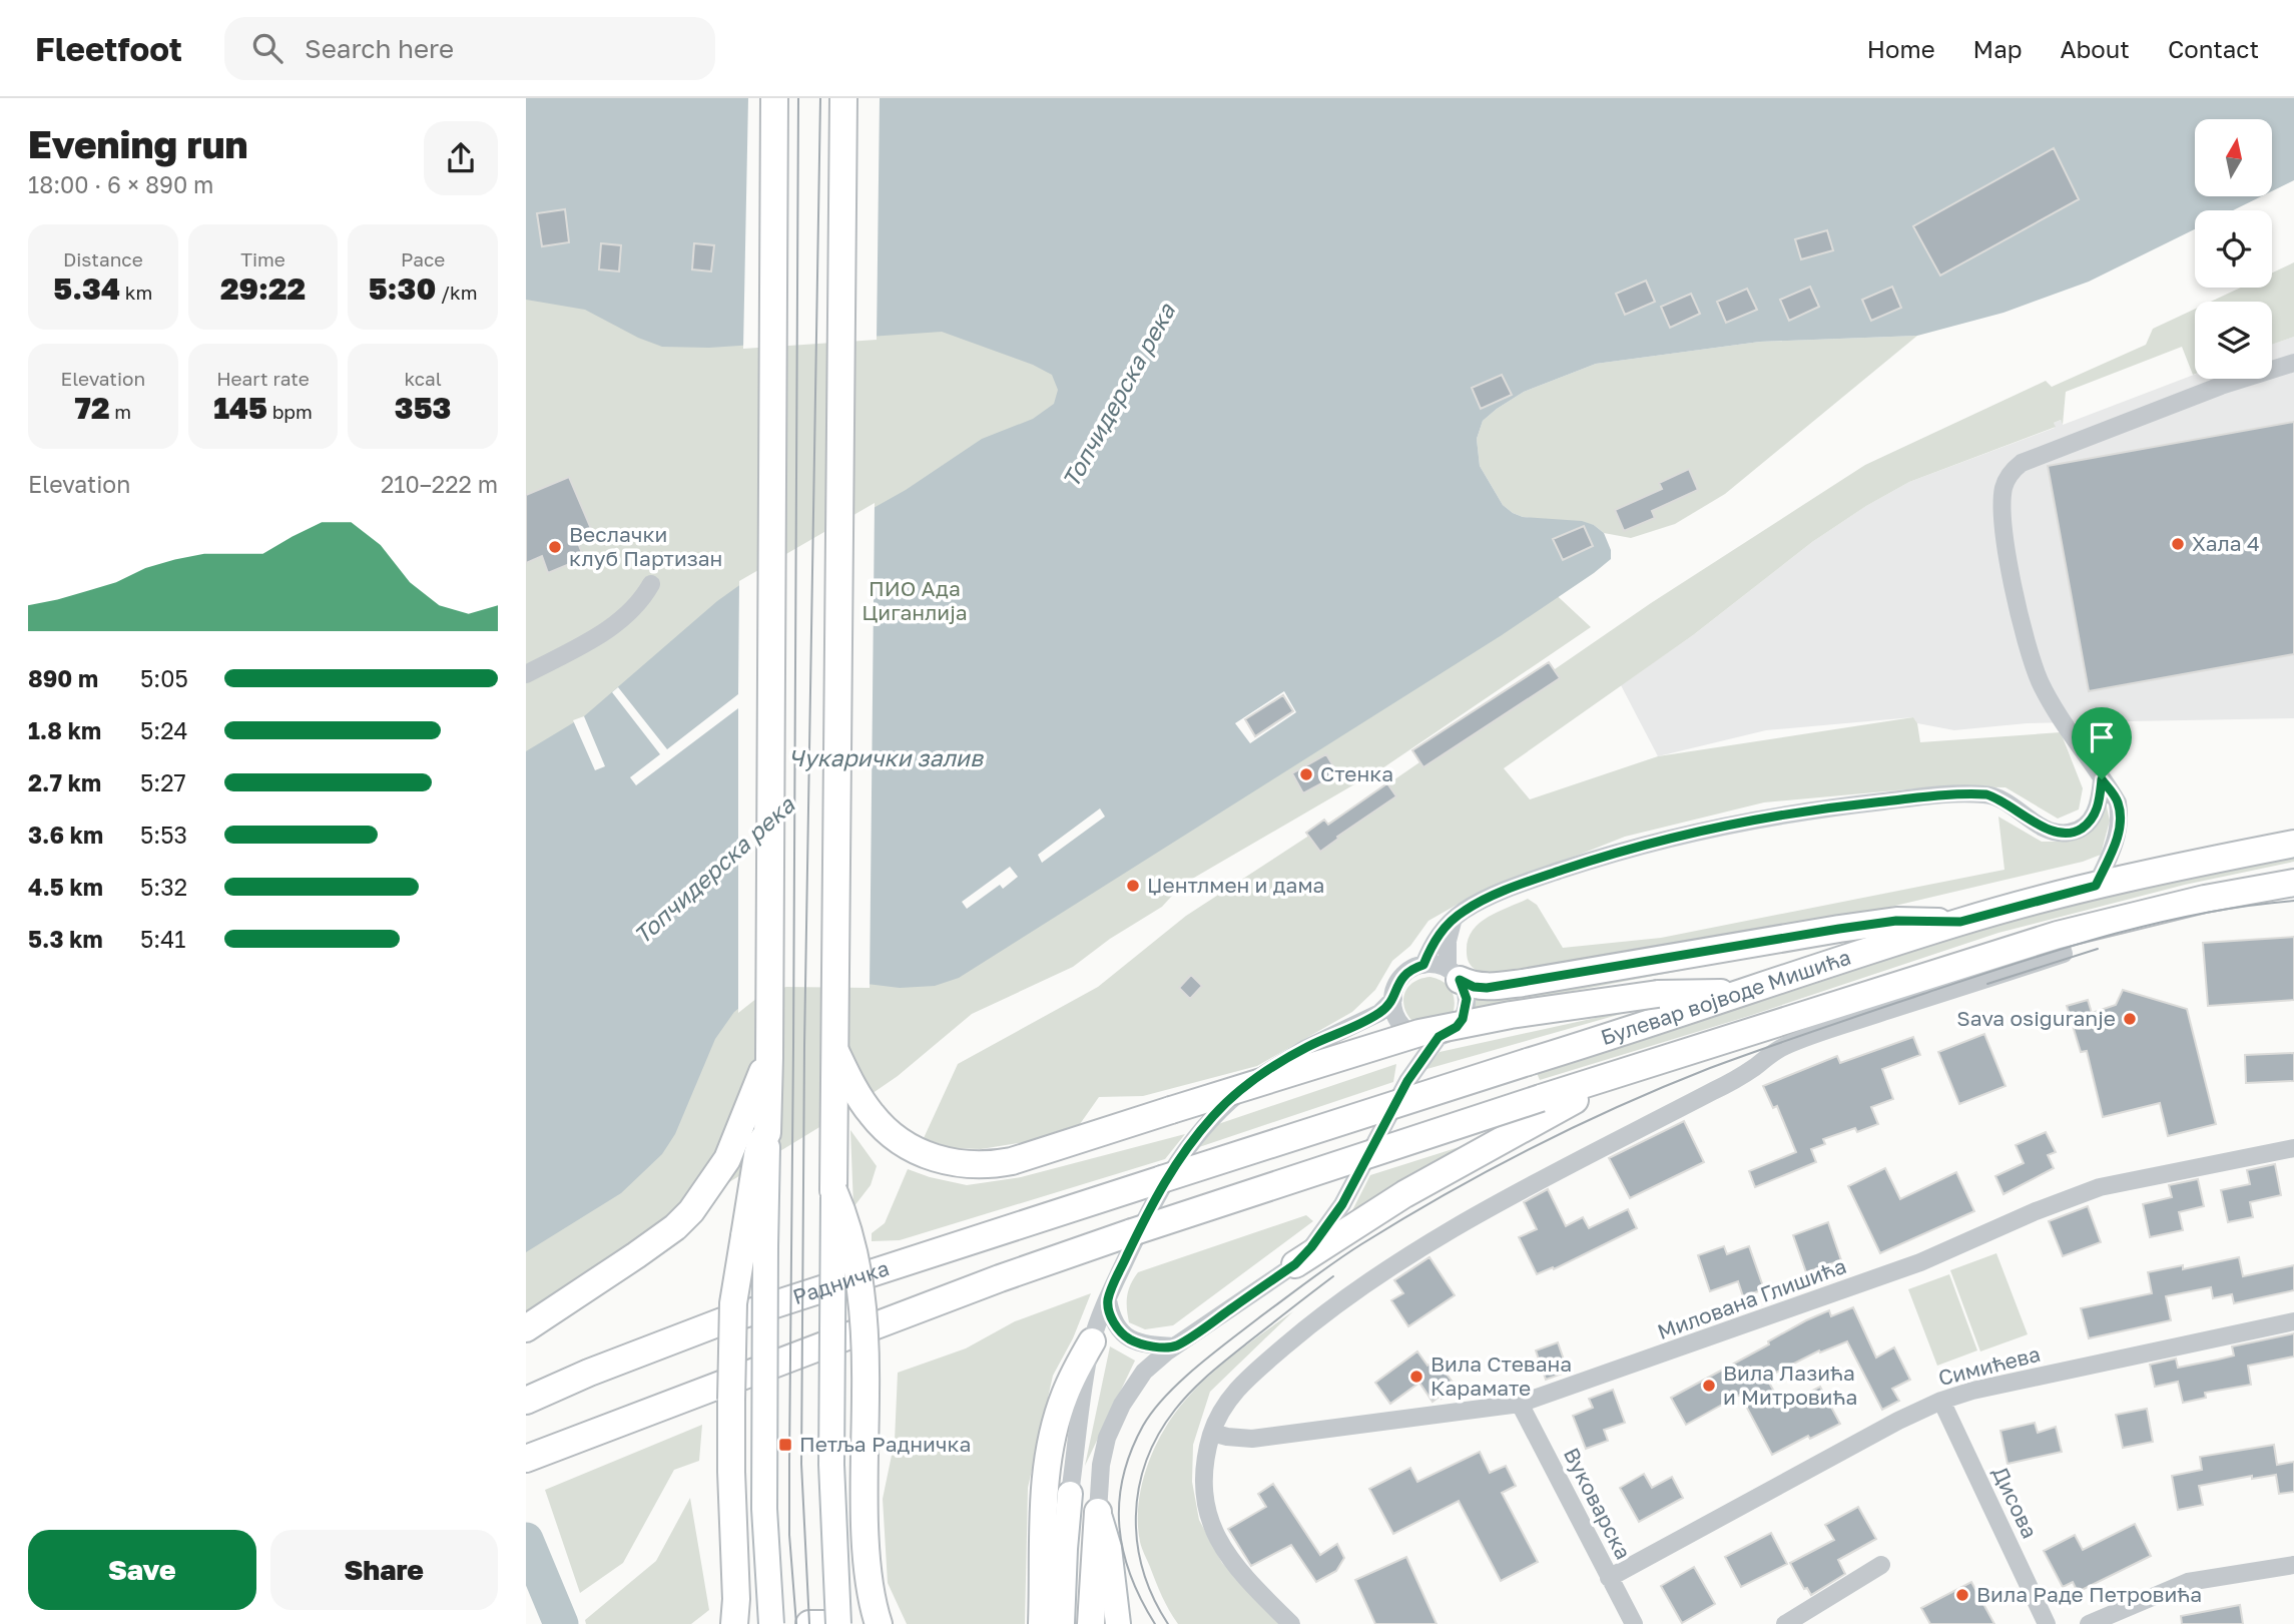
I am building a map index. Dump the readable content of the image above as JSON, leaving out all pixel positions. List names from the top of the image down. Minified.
{"streets":{"main road":["Булевар војводе Мишића","Радничка"],"street":["Милована Глишића","Симићева","Дисова","Вуковарска"]},"crossings":[["Булевар војводе Мишића","Радничка"],["Милована Глишића","Вуковарска"],["Симићева","Дисова"],["Симићева","Вуковарска"]],"water":["Топчидерска река","Чукарички залив"],"parks":["ПИО Ада Циганлија"],"places":{"other":["Хала 4","Веслачки клуб Партизан","Стенка","Џентлмен и дама","Sava osiguranje","Вила Стевана Карамате","Вила Лазића и Митровића","Вила Раде Петровића"],"transit":["Петља Радничка"]},"north":"top","page":{"header":"Fleetfoot","search":"Search here","nav":["Home","Map","About","Contact"],"heading":["Evening run","18:00 · 6 × 890 m"],"stats":[["Distance","5.34 km"],["Time","29:22"],["Pace","5:30 /km"],["Elevation","72 m"],["Heart rate","145 bpm"],["kcal","353"]],"chart":["Elevation","210–222 m"],"list":[{"name":"890 m","note":"5:05"},{"name":"1.8 km","note":"5:24"},{"name":"2.7 km","note":"5:27"},{"name":"3.6 km","note":"5:53"},{"name":"4.5 km","note":"5:32"},{"name":"5.3 km","note":"5:41"}],"buttons":["Save","Share"]}}
